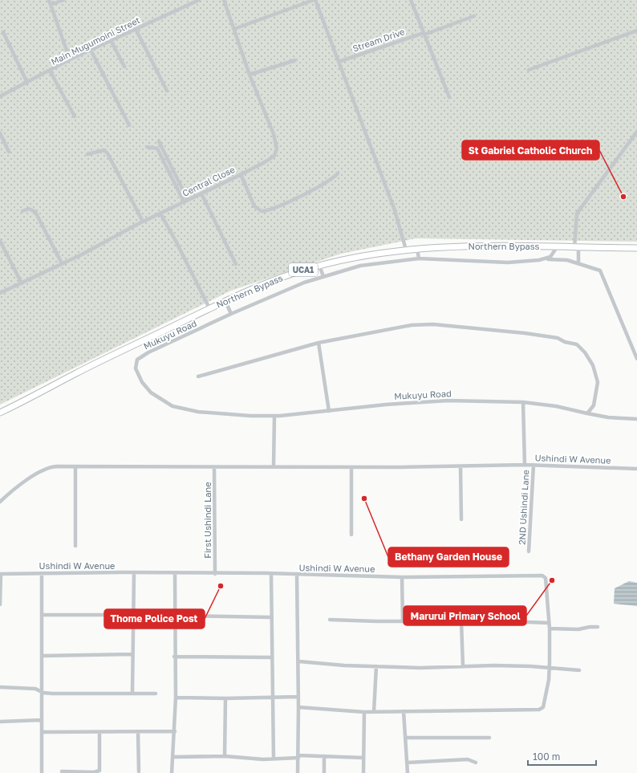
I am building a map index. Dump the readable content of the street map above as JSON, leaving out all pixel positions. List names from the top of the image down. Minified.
{"streets":{"main road":["Northern Bypass","UCA1"],"street":["Stream Drive","Main Mugumoini Street","Central Close","Mukuyu Road","Ushindi W Avenue","2ND Ushindi Lane","First Ushindi Lane"]},"crossings":[["Mukuyu Road","2ND Ushindi Lane"],["Ushindi W Avenue","2ND Ushindi Lane"],["Ushindi W Avenue","First Ushindi Lane"]],"places":["St Gabriel Catholic Church","Bethany Garden House","Marurui Primary School","Thome Police Post"],"scale_bar":"100 m"}
